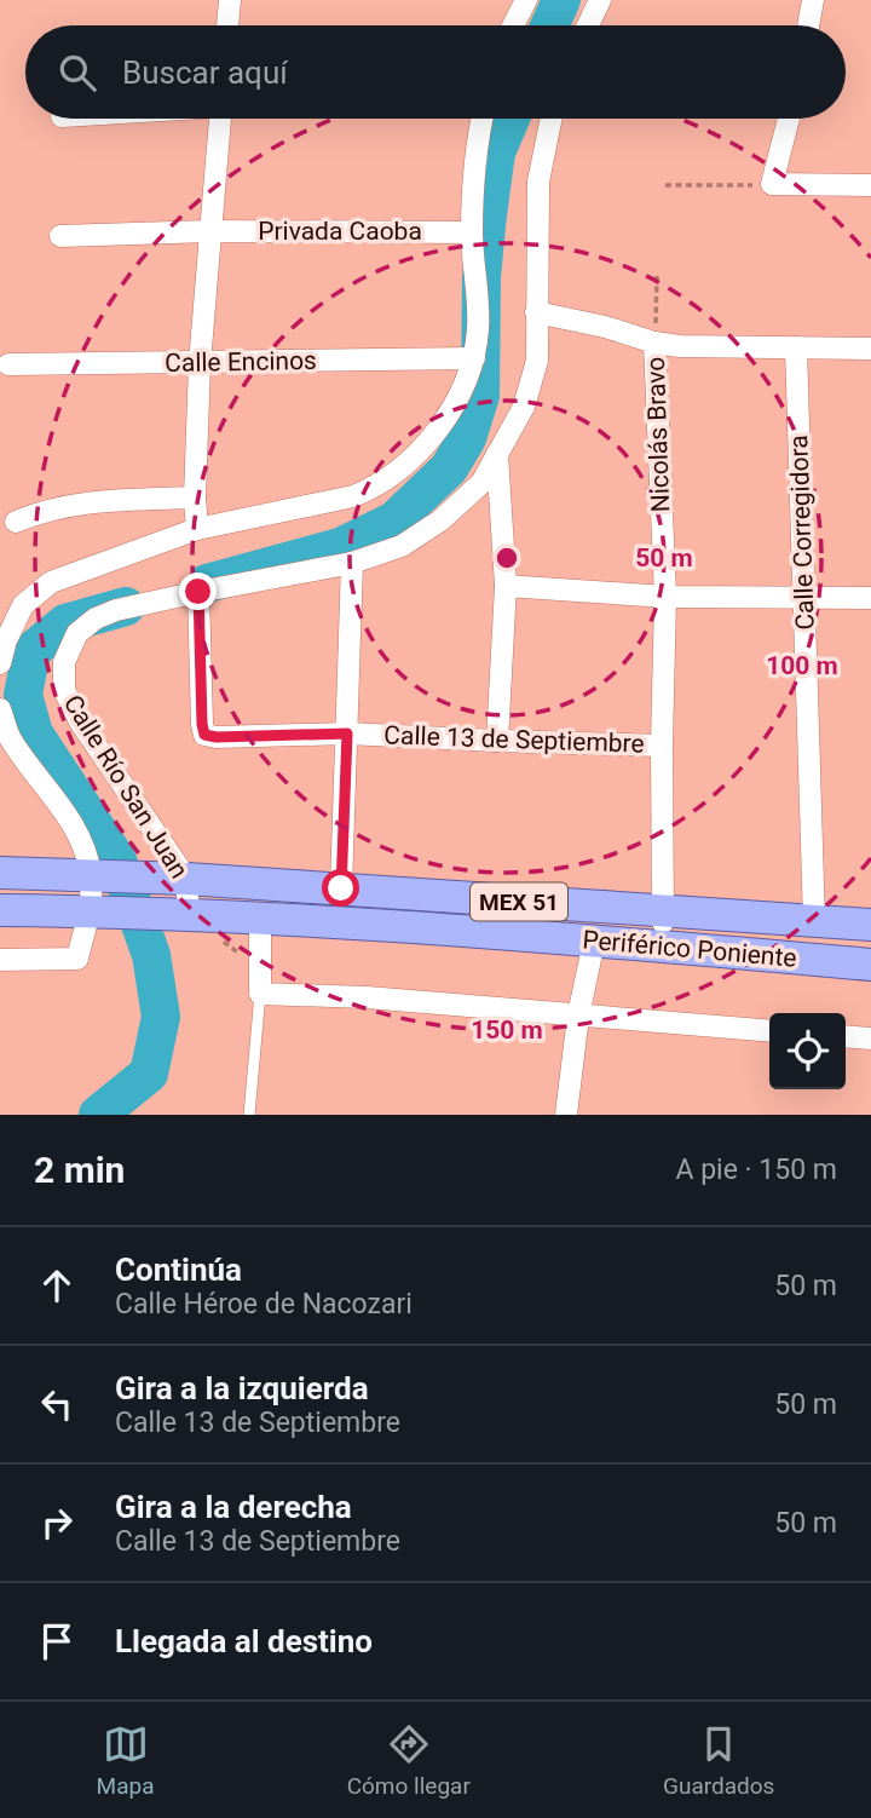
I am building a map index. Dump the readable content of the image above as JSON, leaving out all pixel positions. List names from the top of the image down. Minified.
{"streets":{"main road":["MEX 51","Periférico Poniente"],"street":["Privada Caoba","Calle Encinos","Nicolás Bravo","Calle Corregidora","Calle 13 de Septiembre","Calle Río San Juan"]},"crossings":[["Nicolás Bravo","Calle Corregidora"],["Nicolás Bravo","Calle 13 de Septiembre"],["Nicolás Bravo","Periférico Poniente"],["Calle Corregidora","Periférico Poniente"],["Calle 13 de Septiembre","Calle Río San Juan"],["Calle Río San Juan","Periférico Poniente"]],"page":{"search":"Buscar aquí","heading":["2 min","A pie · 150 m"],"list":[["Continúa","Calle Héroe de Nacozari","50 m"],["Gira a la izquierda","Calle 13 de Septiembre","50 m"],["Gira a la derecha","Calle 13 de Septiembre","50 m"],"Llegada al destino"],"nav":["Mapa","Cómo llegar","Guardados"]},"rings":["50 m","100 m","150 m"]}
